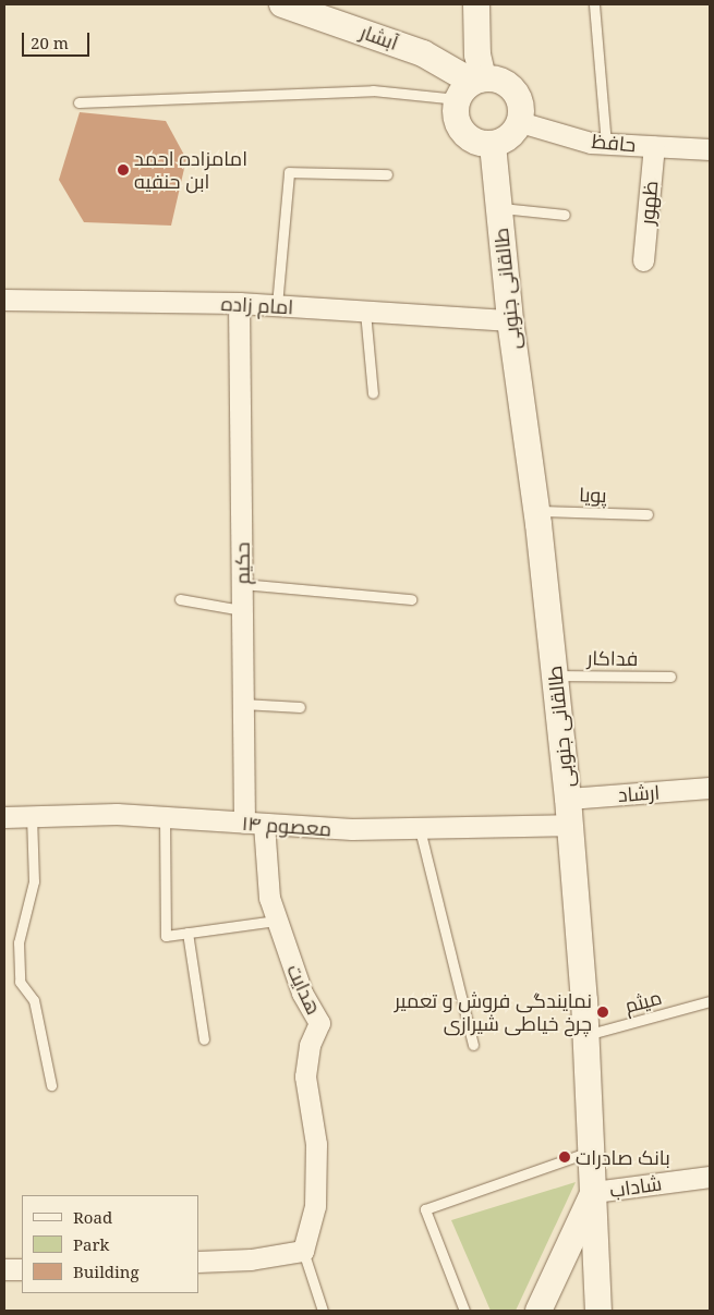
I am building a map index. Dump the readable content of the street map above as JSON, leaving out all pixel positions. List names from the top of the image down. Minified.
{"streets":{"street":["آبشار","حافظ","ظهور","طالقانی جنوبی","امام زاده","حکیم","ارشاد","۱۴ معصوم","هدایت","شاداب"],"lane":["پویا","فداکار","میثم"]},"crossings":[["آبشار","حافظ"],["آبشار","طالقانی جنوبی"],["حافظ","ظهور"],["حافظ","طالقانی جنوبی"],["طالقانی جنوبی","امام زاده"],["طالقانی جنوبی","پویا"],["طالقانی جنوبی","فداکار"],["طالقانی جنوبی","ارشاد"],["طالقانی جنوبی","۱۴ معصوم"],["طالقانی جنوبی","میثم"],["طالقانی جنوبی","شاداب"],["امام زاده","حکیم"],["حکیم","۱۴ معصوم"],["۱۴ معصوم","هدایت"]],"places":["امامزاده احمد ابن حنفیه","نمایندگی فروش و تعمیر چرخ خیاطی شیرازی","بانک صادرات"],"legend":["Road","Park","Building"],"scale_bar":"20 m"}
